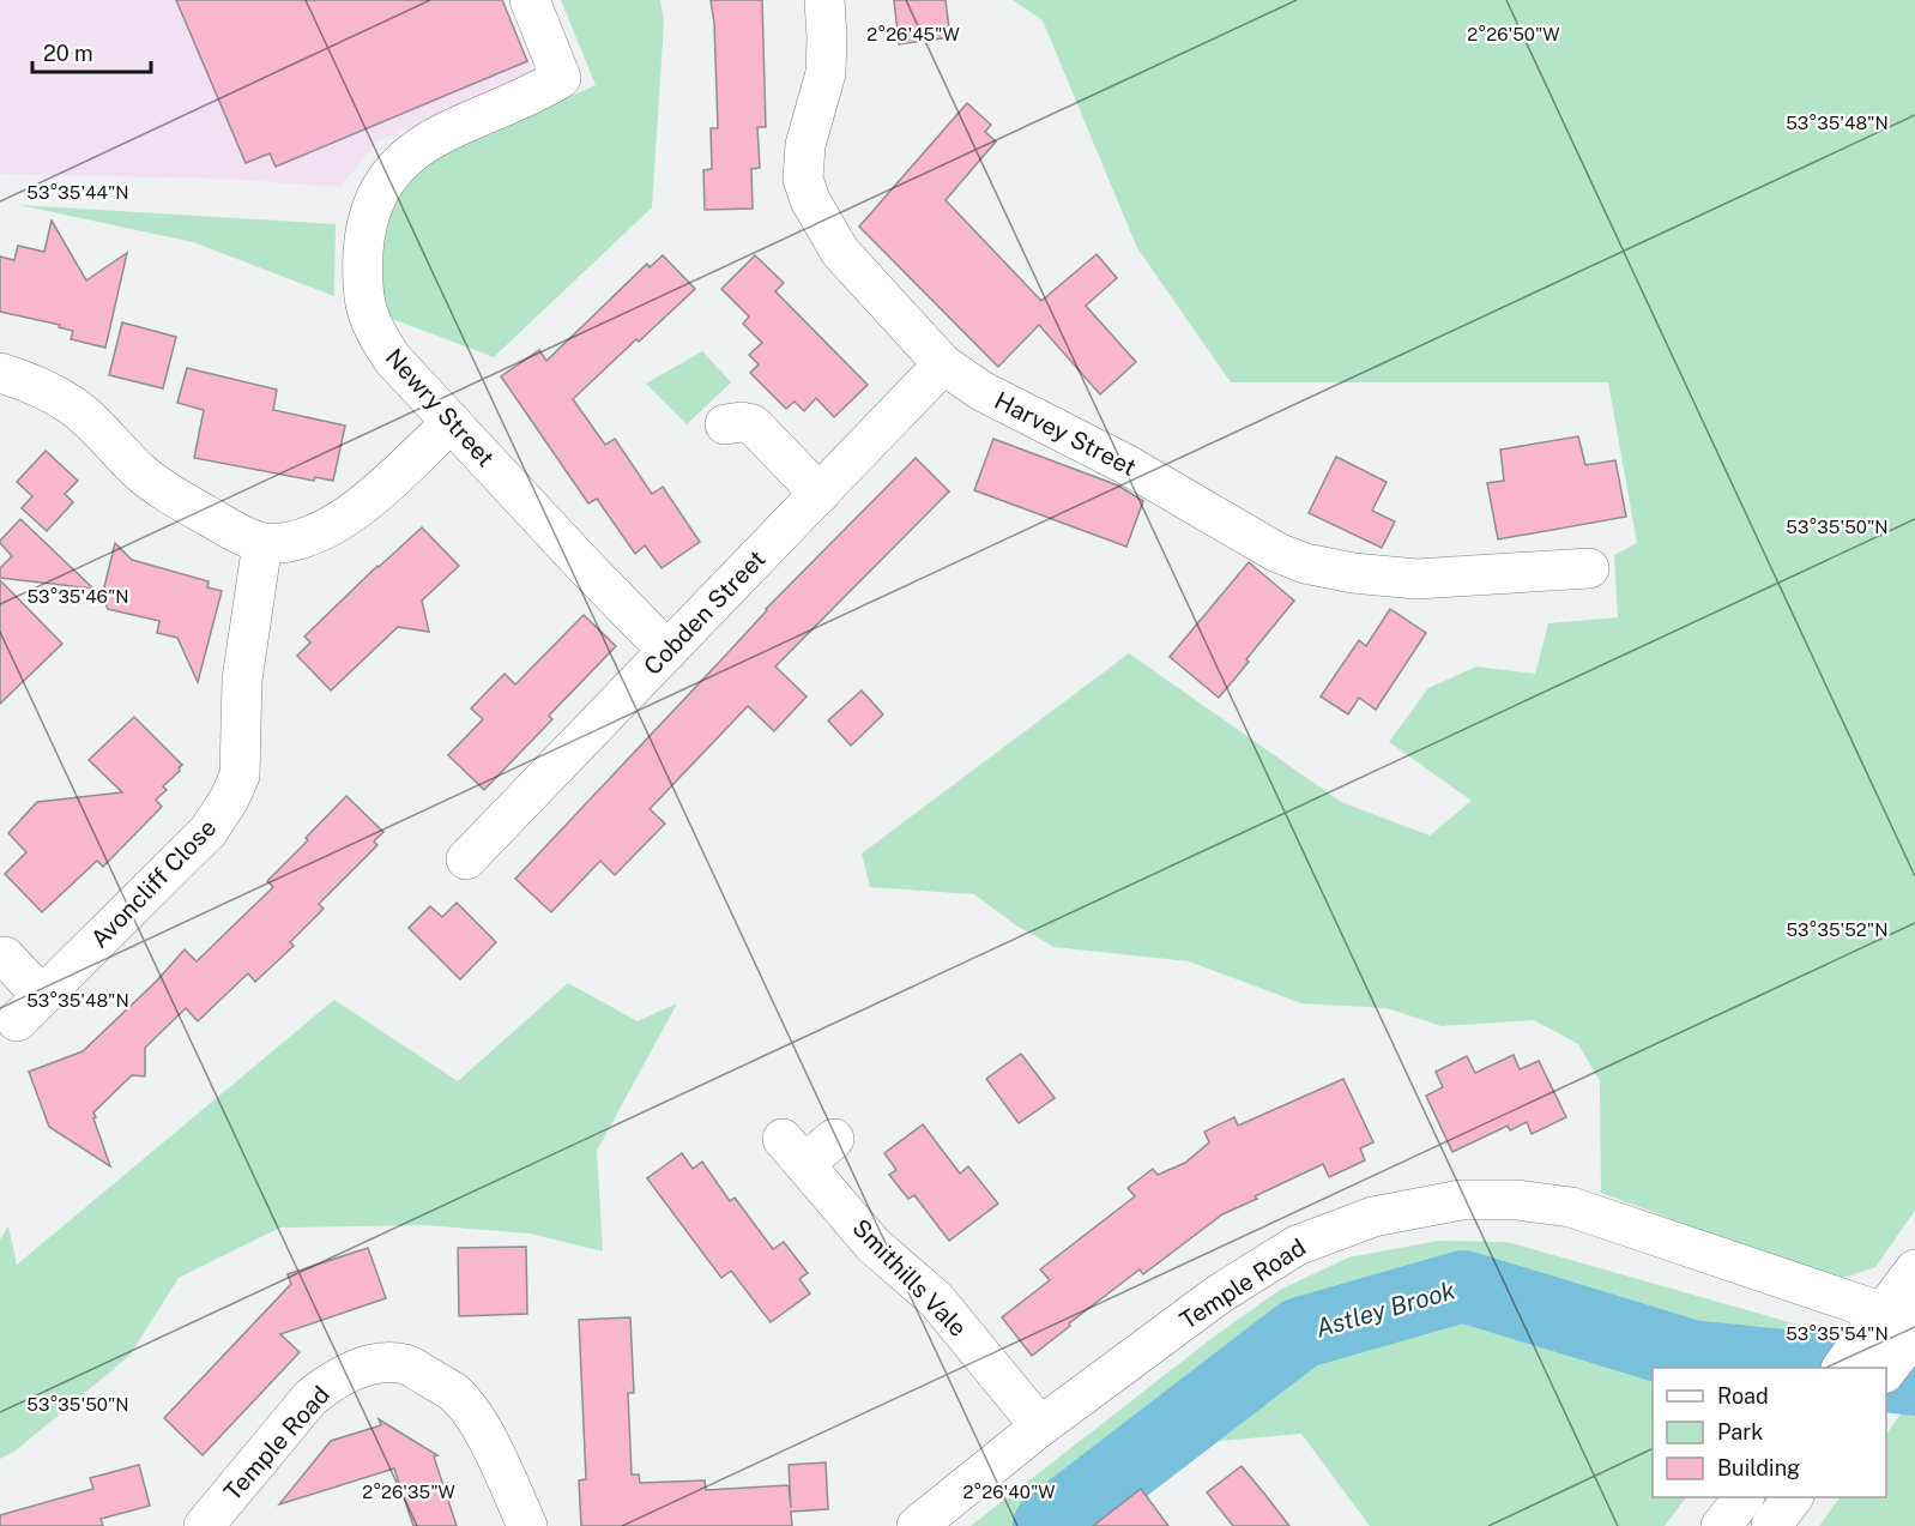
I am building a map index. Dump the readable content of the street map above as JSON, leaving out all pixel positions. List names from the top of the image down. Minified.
{"streets":{"main road":["Newry Street","Harvey Street","Cobden Street","Avoncliff Close","Smithills Vale","Temple Road"]},"crossings":[["Newry Street","Cobden Street"],["Harvey Street","Cobden Street"],["Smithills Vale","Temple Road"]],"water":["Astley Brook"],"legend":["Road","Park","Building"],"scale_bar":"20 m","coordinates":["2°26'45\"W","2°26'50\"W","53°35'48\"N","53°35'44\"N","53°35'50\"N","53°35'46\"N","53°35'52\"N","53°35'54\"N","2°26'35\"W","2°26'40\"W"]}
